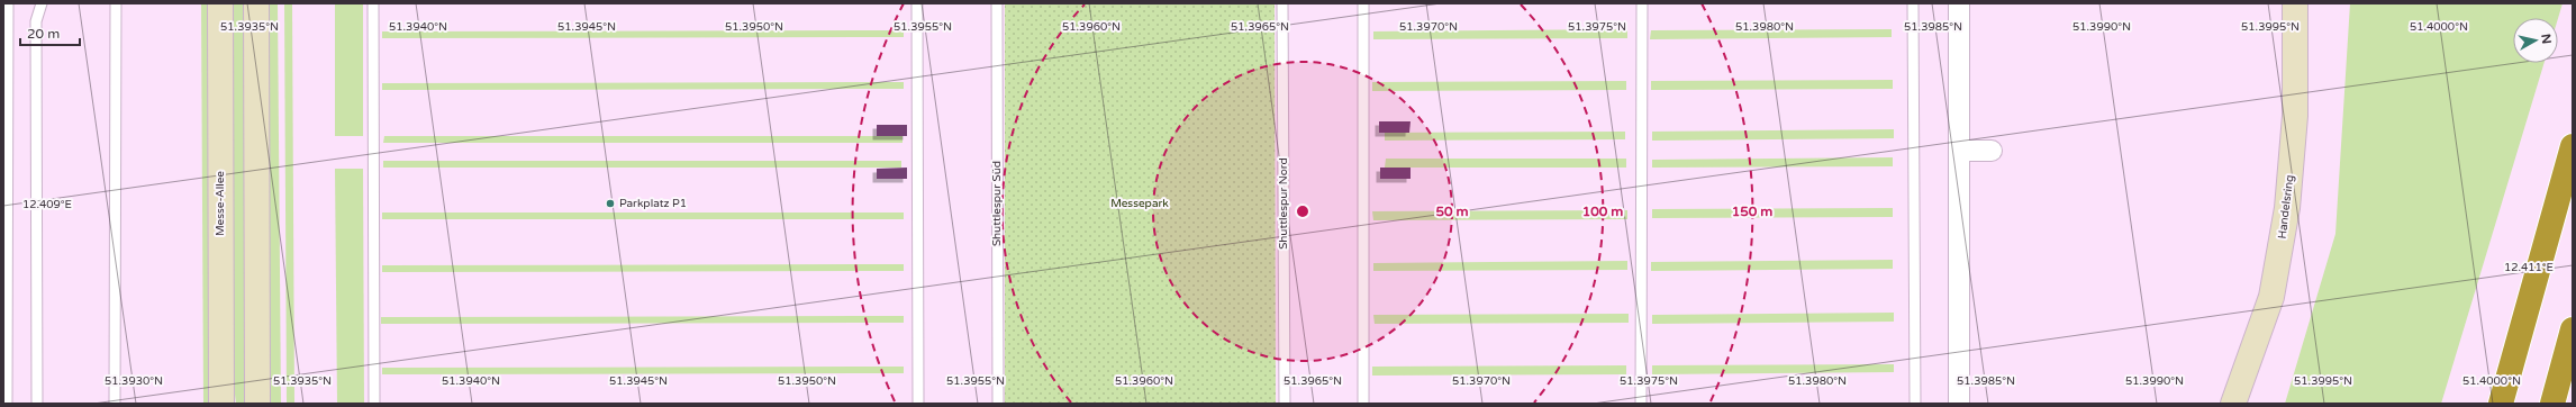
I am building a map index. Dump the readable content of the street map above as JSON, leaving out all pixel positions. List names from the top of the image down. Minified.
{"streets":{"main road":["Messe-Allee","Handelsring"],"lane":["Shuttlespur Süd","Shuttlespur Nord"]},"parks":["Messepark"],"places":["Parkplatz P1"],"scale_bar":"20 m","north":"right","coordinates":["51.3935°N","51.3940°N","51.3945°N","51.3950°N","51.3955°N","51.3960°N","51.3965°N","51.3970°N","51.3975°N","51.3980°N","51.3985°N","51.3990°N","51.3995°N","51.4000°N","12.409°E","12.411°E","51.3930°N"],"rings":["50 m","100 m","150 m"]}
